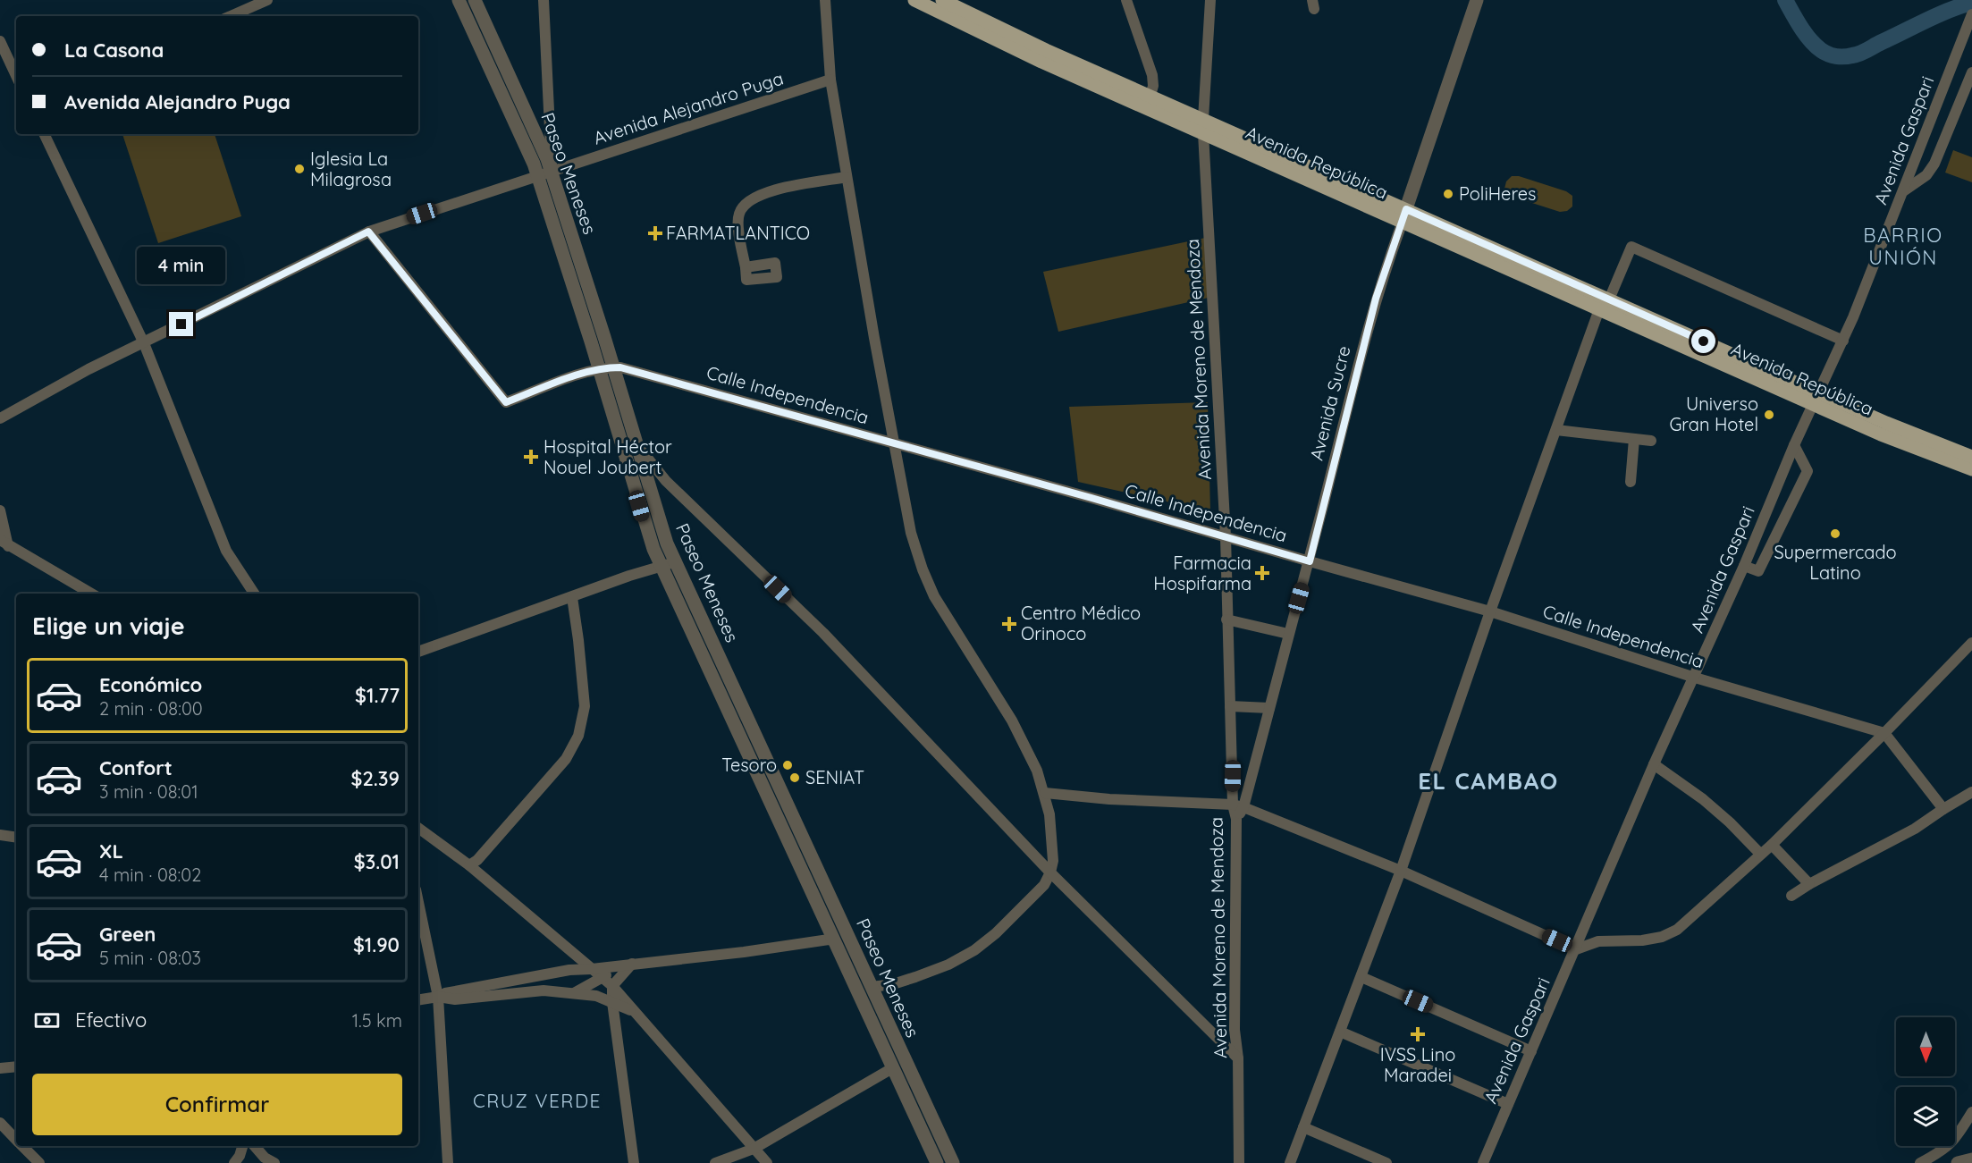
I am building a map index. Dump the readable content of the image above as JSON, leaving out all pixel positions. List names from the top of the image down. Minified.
{"streets":{"main road":["Avenida República"],"street":["Avenida Alejandro Puga","Avenida Gaspari","Paseo Meneses","Avenida Moreno de Mendoza","Calle Independencia","Avenida Sucre"]},"crossings":[["Avenida Alejandro Puga","Paseo Meneses"],["Avenida Gaspari","Avenida República"],["Avenida Gaspari","Calle Independencia"],["Avenida República","Avenida Moreno de Mendoza"],["Avenida República","Avenida Sucre"],["Paseo Meneses","Calle Independencia"],["Avenida Moreno de Mendoza","Calle Independencia"],["Avenida Moreno de Mendoza","Avenida Sucre"],["Calle Independencia","Avenida Sucre"]],"districts":["BARRIO UNIÓN","EL CAMBAO","CRUZ VERDE"],"places":{"other":["Iglesia La Milagrosa","PoliHeres","Universo Gran Hotel","Supermercado Latino","Tesoro","SENIAT"],"health":["FARMATLANTICO","Hospital Héctor Nouel Joubert","Farmacia Hospifarma","Centro Médico Orinoco","IVSS Lino Maradei"]},"north":"bottom","page":{"banner":["La Casona","Avenida Alejandro Puga"],"bubble":"4 min","heading":"Elige un viaje","list":[{"name":"Económico","note":"2 min · 08:00","value":"$1.77"},{"name":"Confort","note":"3 min · 08:01","value":"$2.39"},{"name":"XL","note":"4 min · 08:02","value":"$3.01"},{"name":"Green","note":"5 min · 08:03","value":"$1.90"}],"pay":["Efectivo","1.5 km"],"buttons":"Confirmar"}}
